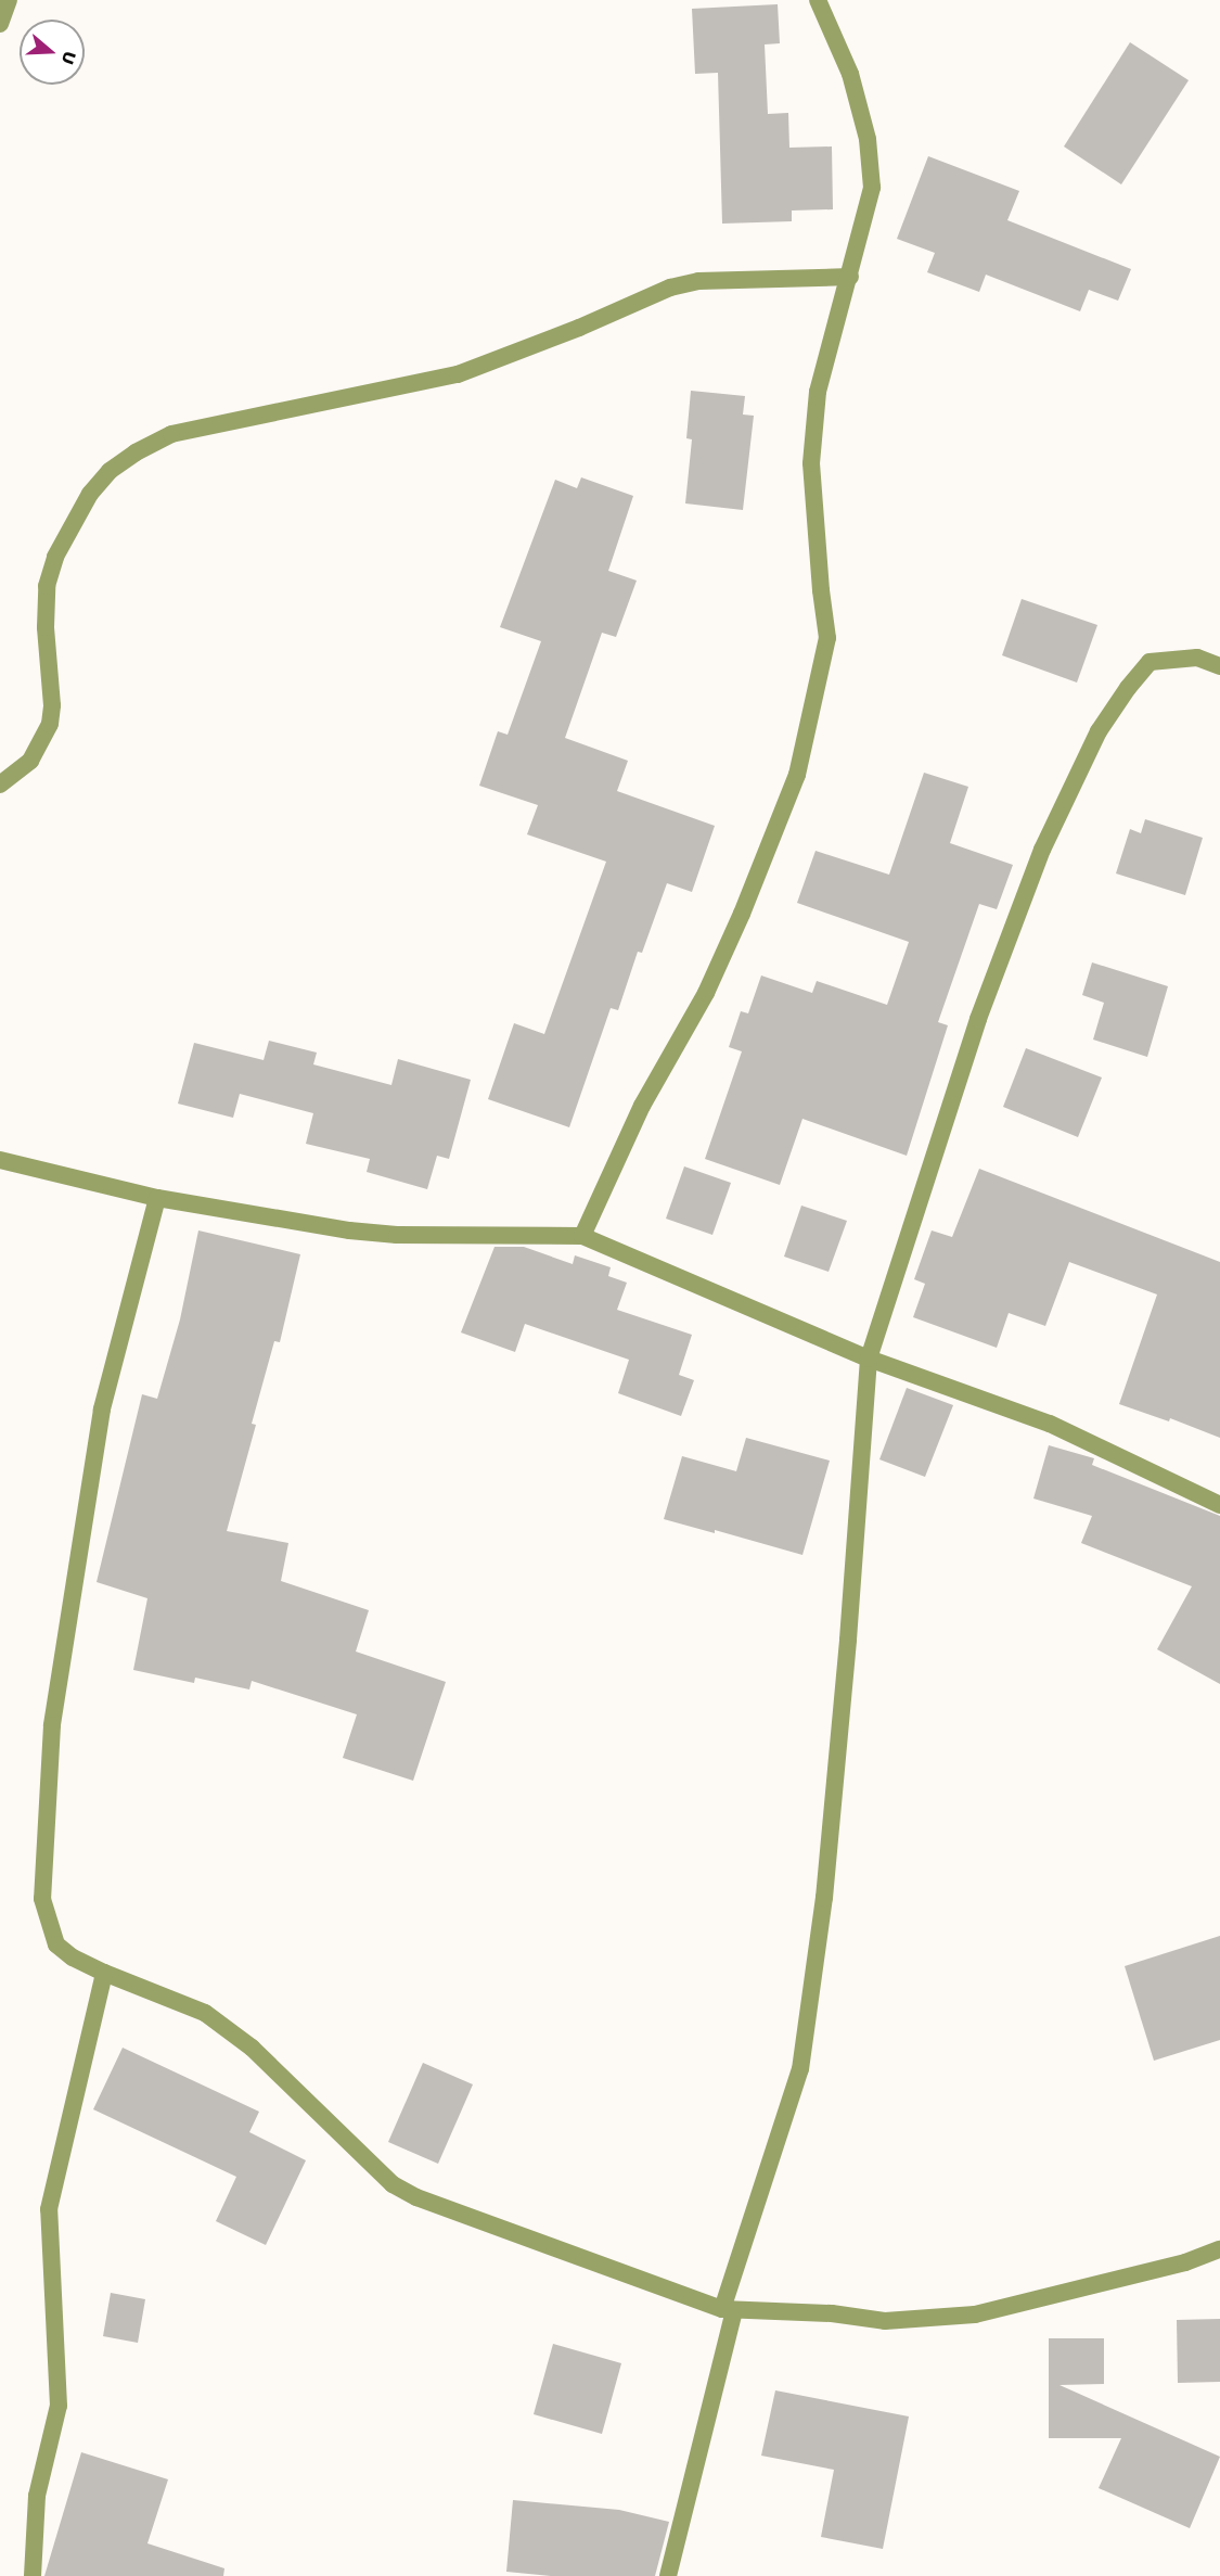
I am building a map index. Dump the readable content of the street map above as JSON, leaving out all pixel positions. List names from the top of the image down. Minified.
{"north":"right"}
